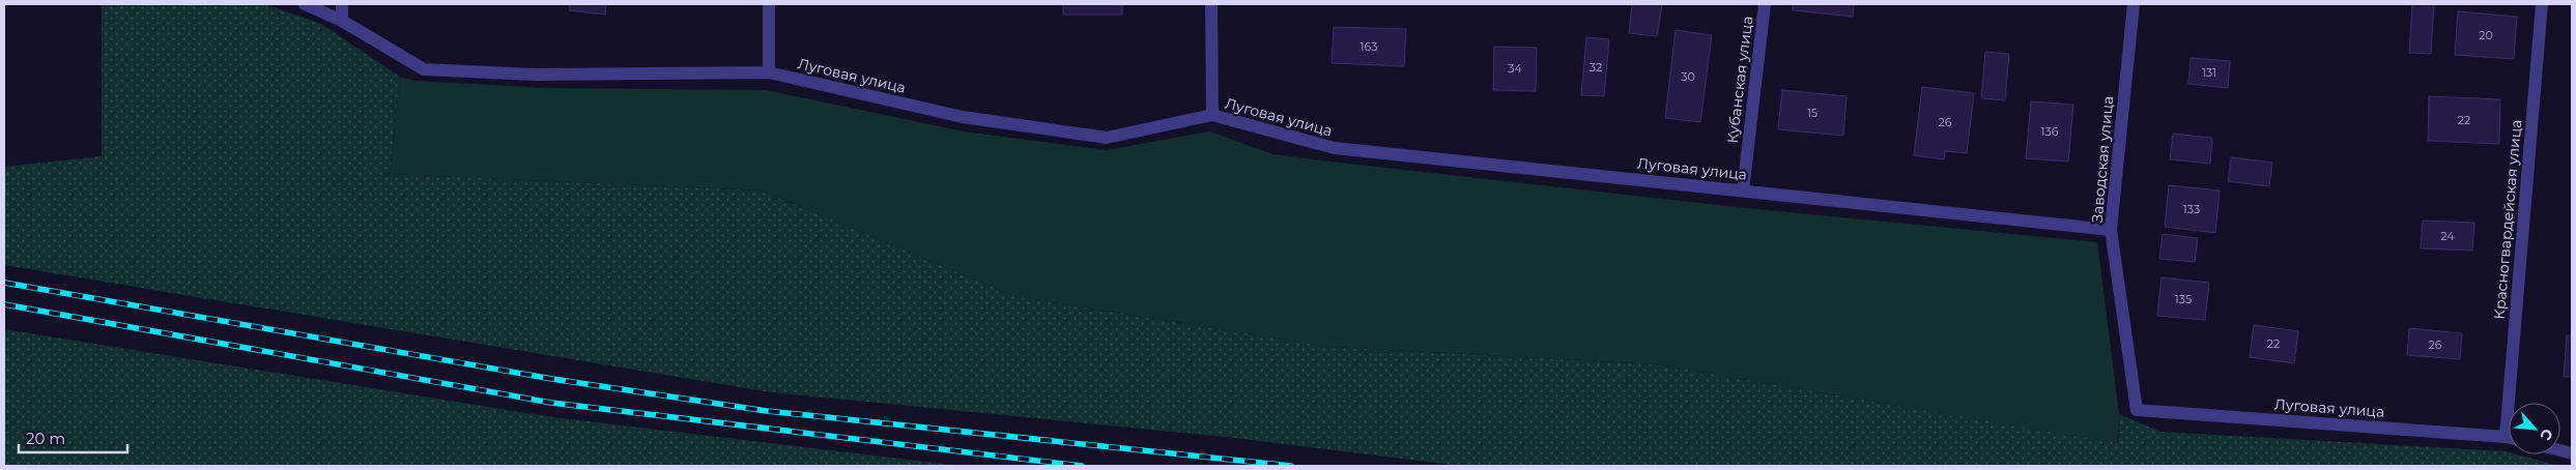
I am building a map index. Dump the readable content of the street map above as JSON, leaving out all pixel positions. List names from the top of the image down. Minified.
{"streets":{"street":["Луговая улица","Кубанская улица","Заводская улица","Красногвардейская улица"]},"crossings":[["Луговая улица","Кубанская улица"],["Луговая улица","Заводская улица"],["Луговая улица","Красногвардейская улица"]],"house_numbers":["20","163","32","34","131","30","15","22","26","136","133","24","135","22","26"],"scale_bar":"20 m","north":"bottom right"}
